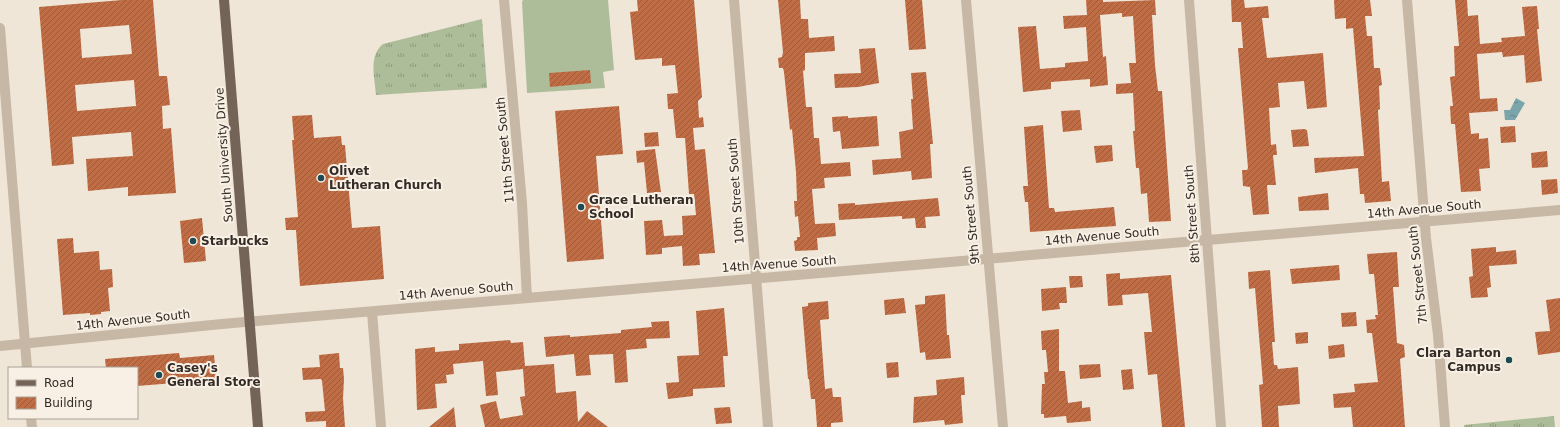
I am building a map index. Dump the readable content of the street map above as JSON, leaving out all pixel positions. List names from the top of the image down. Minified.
{"streets":{"main road":["South University Drive"],"street":["11th Street South","10th Street South","14th Avenue South","8th Street South","9th Street South","7th Street South"]},"crossings":[["11th Street South","14th Avenue South"],["South University Drive","14th Avenue South"],["10th Street South","14th Avenue South"],["14th Avenue South","8th Street South"],["14th Avenue South","9th Street South"],["14th Avenue South","7th Street South"]],"places":["Olivet Lutheran Church","Grace Lutheran School","Starbucks","Clara Barton Campus","Casey's General Store"],"legend":["Road","Building"]}
